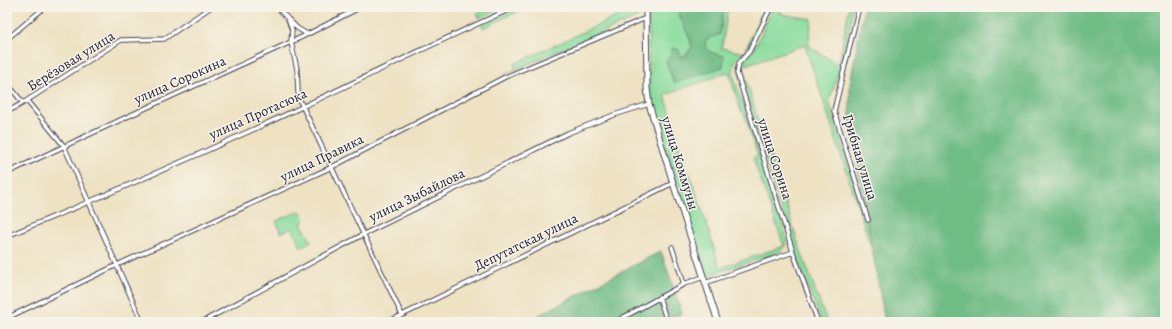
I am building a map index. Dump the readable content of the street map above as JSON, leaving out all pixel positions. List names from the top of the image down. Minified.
{"streets":{"street":["Берёзовая улица","улица Сорокина","улица Протасюка","Грибная улица","улица Правика","улица Сорина","улица Коммуны","улица Зыбайлова","Депутатская улица"]},"crossings":[["улица Правика","улица Коммуны"],["улица Коммуны","улица Зыбайлова"],["улица Коммуны","Депутатская улица"]]}
